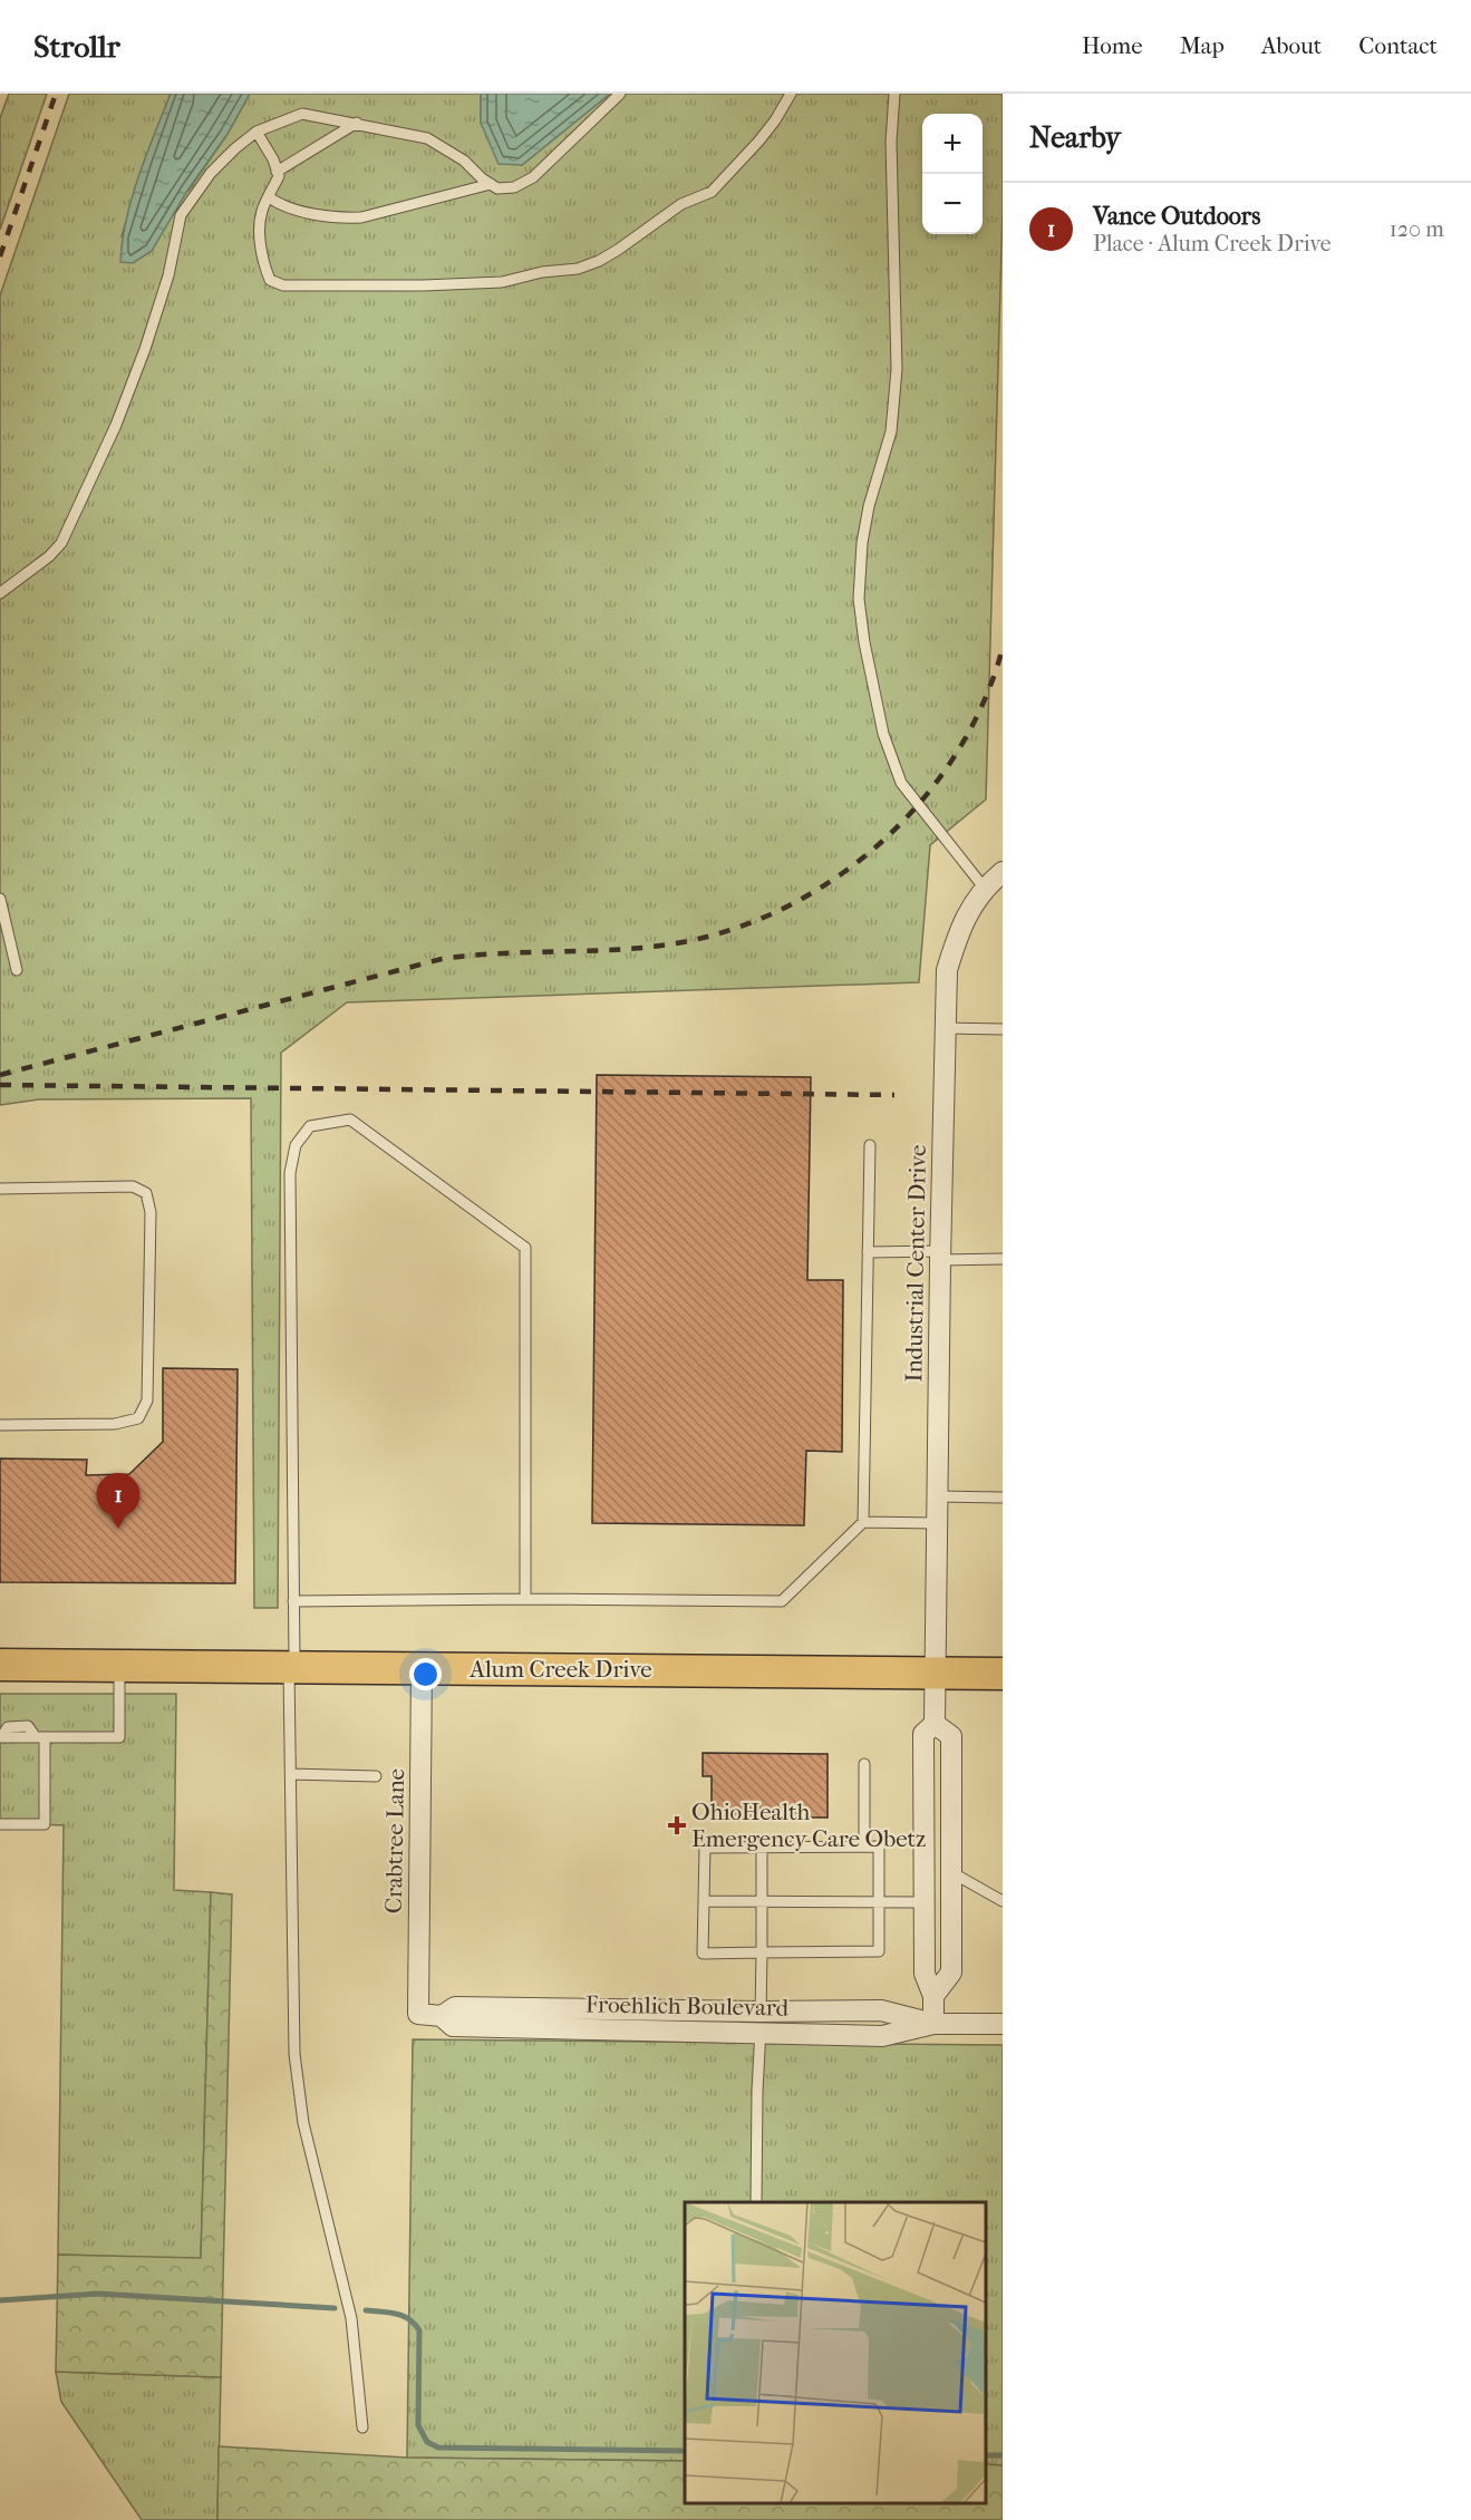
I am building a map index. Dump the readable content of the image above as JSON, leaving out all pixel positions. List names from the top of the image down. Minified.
{"streets":{"main road":["Alum Creek Drive"],"street":["Industrial Center Drive","Crabtree Lane","Froehlich Boulevard"]},"crossings":[["Industrial Center Drive","Alum Creek Drive"],["Alum Creek Drive","Crabtree Lane"],["Crabtree Lane","Froehlich Boulevard"]],"places":{"health":["OhioHealth Emergency Care Obetz"]},"page":{"header":"Strollr","nav":["Home","Map","About","Contact"],"heading":"Nearby","map_buttons":["+","−"],"list":[{"mark":"1","name":"Vance Outdoors","note":"Place · Alum Creek Drive","value":"120 m"}],"pins":"1"}}
